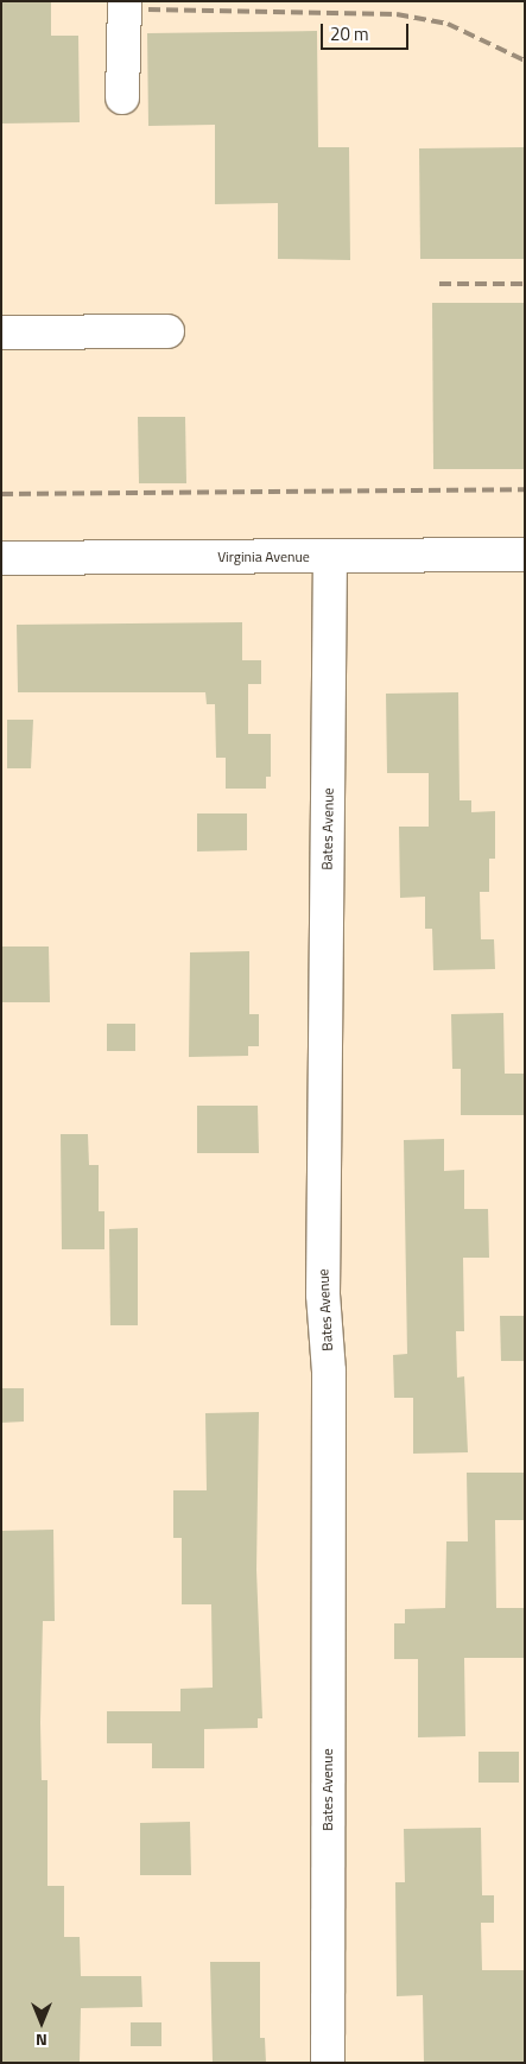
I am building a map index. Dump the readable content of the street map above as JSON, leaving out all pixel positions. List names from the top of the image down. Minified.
{"streets":{"street":["Virginia Avenue","Bates Avenue"]},"crossings":[["Virginia Avenue","Bates Avenue"]],"scale_bar":"20 m","north":"bottom"}
